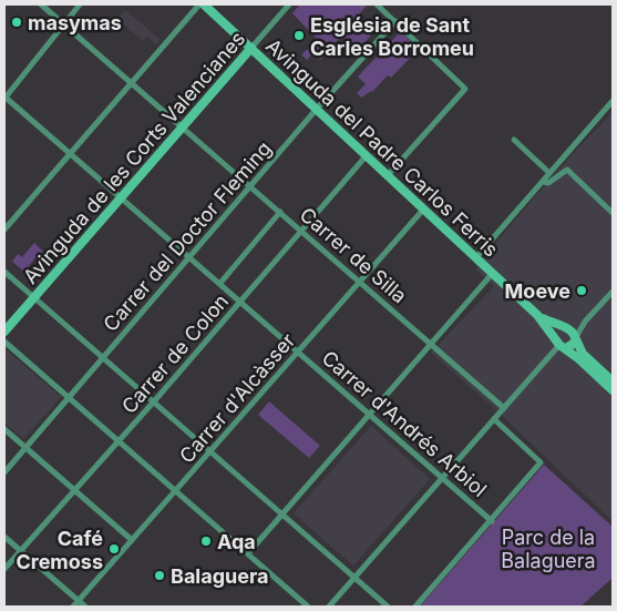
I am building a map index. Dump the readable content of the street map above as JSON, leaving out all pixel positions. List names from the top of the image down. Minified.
{"streets":{"street":["Avinguda del Padre Carlos Ferris","Avinguda de les Corts Valencianes","Carrer del Doctor Fleming","Carrer de Silla","Carrer de Colon","Carrer d'Alcàsser","Carrer d'Andrés Arbiol"]},"crossings":[["Avinguda del Padre Carlos Ferris","Avinguda de les Corts Valencianes"],["Avinguda del Padre Carlos Ferris","Carrer del Doctor Fleming"],["Avinguda del Padre Carlos Ferris","Carrer de Colon"],["Avinguda del Padre Carlos Ferris","Carrer d'Alcàsser"],["Avinguda de les Corts Valencianes","Carrer de Silla"],["Avinguda de les Corts Valencianes","Carrer d'Andrés Arbiol"],["Carrer del Doctor Fleming","Carrer de Silla"],["Carrer del Doctor Fleming","Carrer d'Andrés Arbiol"],["Carrer de Silla","Carrer de Colon"],["Carrer de Silla","Carrer d'Alcàsser"],["Carrer de Colon","Carrer d'Andrés Arbiol"],["Carrer d'Alcàsser","Carrer d'Andrés Arbiol"]],"parks":["Parc de la Balaguera"],"places":["masymas","Església de Sant Carles Borromeu","Moeve","Aqa","Café Cremoss","Balaguera"]}
